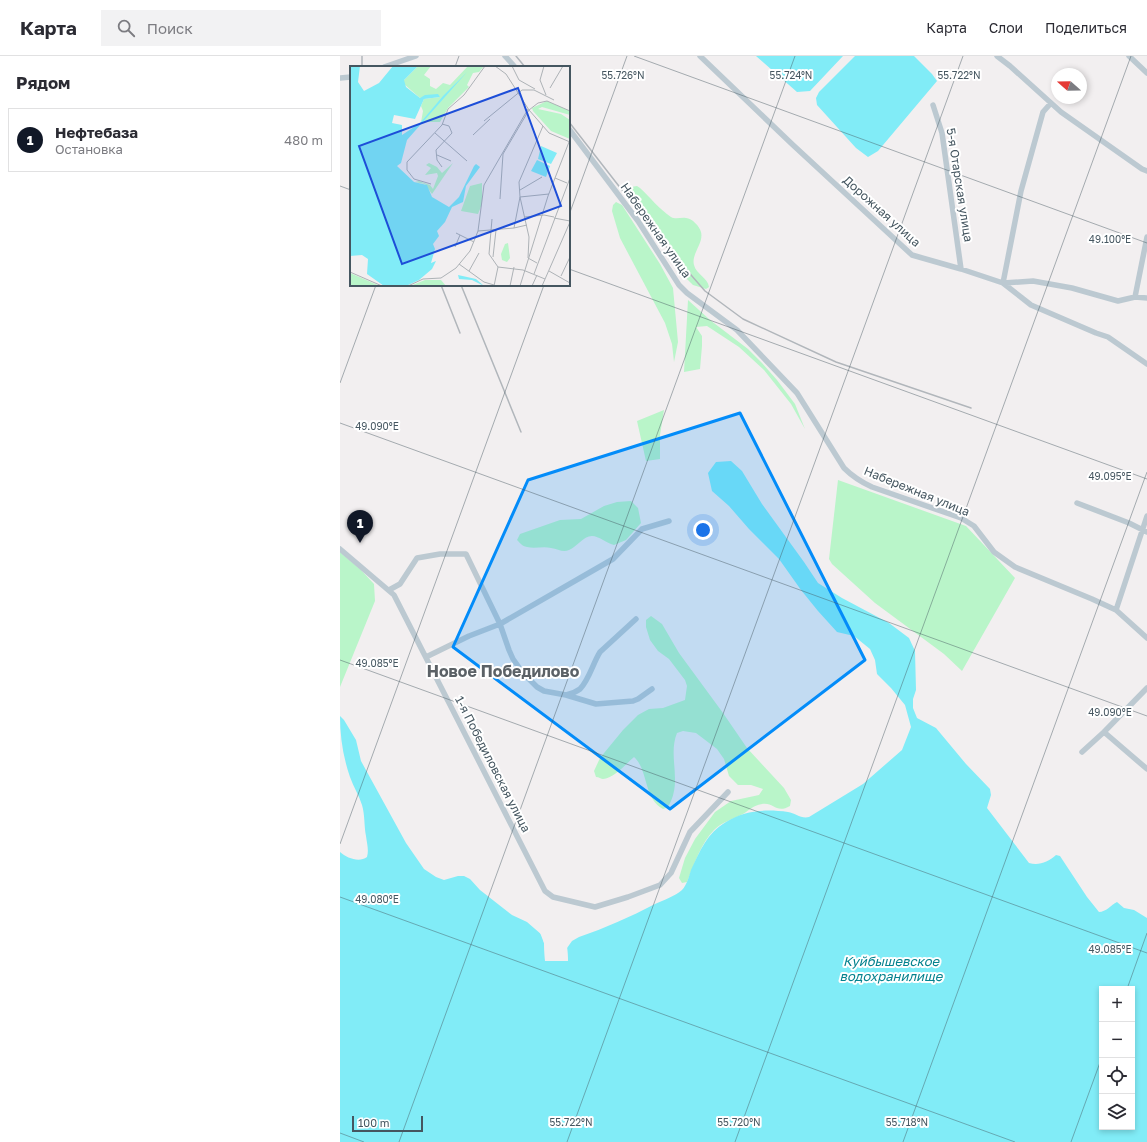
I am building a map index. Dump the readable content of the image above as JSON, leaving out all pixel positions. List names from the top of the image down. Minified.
{"streets":{"street":["5-я Отарская улица","Дорожная улица","Набережная улица","1-я Победиловская улица"]},"crossings":[["5-я Отарская улица","Дорожная улица"]],"districts":["Новое Победилово"],"water":["Куйбышевское водохранилище"],"scale_bar":"100 m","north":"left","page":{"header":"Карта","search":"Поиск","nav":["Карта","Слои","Поделиться"],"heading":"Рядом","list":[{"mark":"1","name":"Нефтебаза","note":"Остановка","value":"480 m"}],"pins":"1","map_buttons":["+","−"],"scale":"100 m"},"coordinates":["55.726°N","55.724°N","55.722°N","49.100°E","49.090°E","49.095°E","49.085°E","49.080°E","55.720°N","55.718°N"]}
